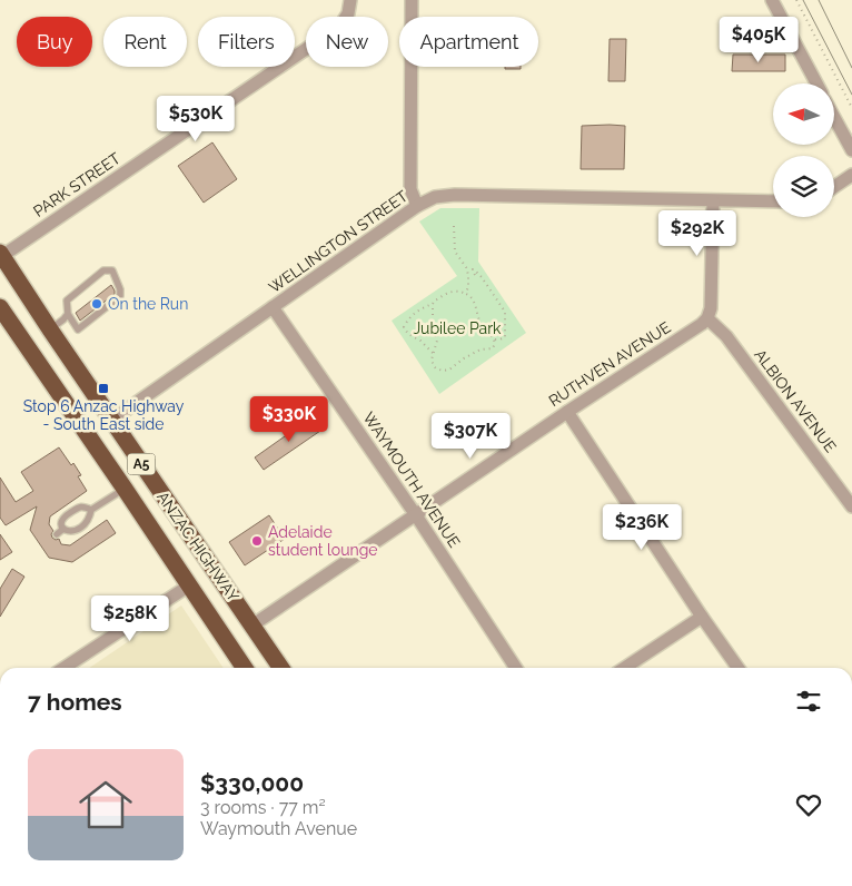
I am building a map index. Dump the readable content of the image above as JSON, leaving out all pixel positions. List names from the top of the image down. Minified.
{"streets":{"highway":["A5","ANZAC HIGHWAY"],"street":["PARK STREET","WELLINGTON STREET","RUTHVEN AVENUE","ALBION AVENUE","WAYMOUTH AVENUE"]},"crossings":[["PARK STREET","ANZAC HIGHWAY"],["WELLINGTON STREET","WAYMOUTH AVENUE"],["WELLINGTON STREET","ANZAC HIGHWAY"],["RUTHVEN AVENUE","ALBION AVENUE"],["RUTHVEN AVENUE","WAYMOUTH AVENUE"],["RUTHVEN AVENUE","ANZAC HIGHWAY"]],"parks":["Jubilee Park"],"places":{"other":["On the Run","Adelaide student lounge"],"transit":["Stop 6 Anzac Highway - South East side"]},"north":"left","page":{"price":["$405K","$530K","$292K","$330K","$307K","$236K","$258K"],"chip":["Buy","Rent","Filters","New","Apartment"],"heading":"7 homes","list":[{"name":"$330,000","note":"3 rooms · 77 m² · Waymouth Avenue"}]}}
